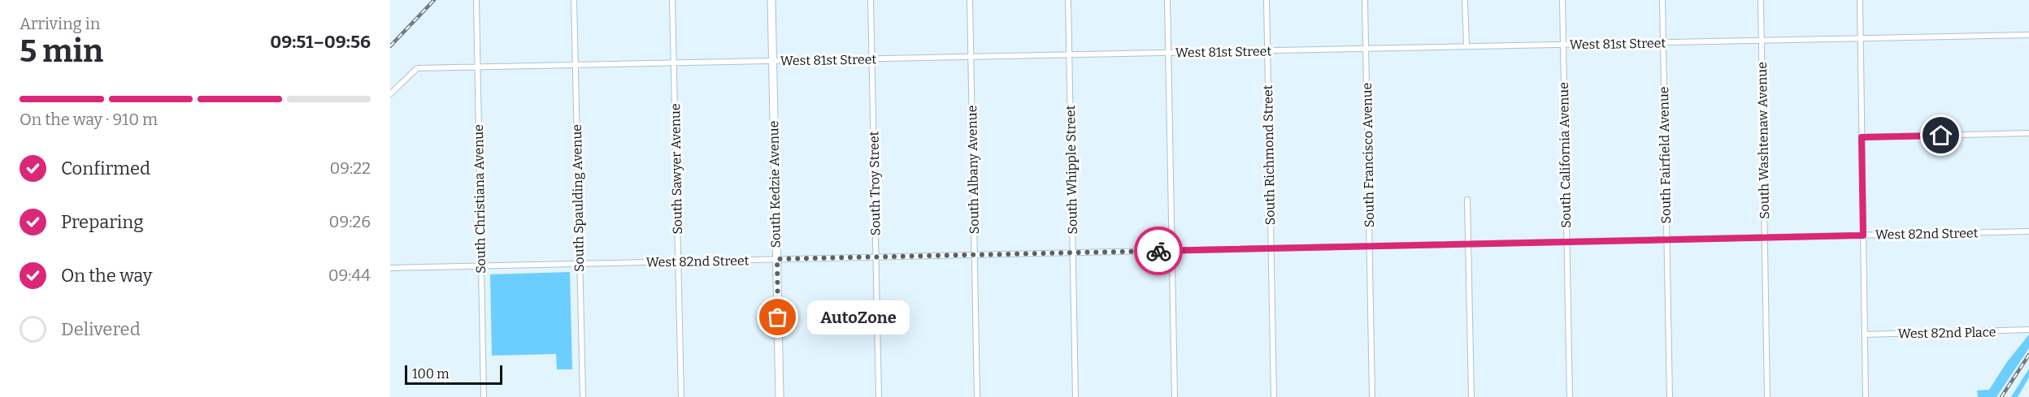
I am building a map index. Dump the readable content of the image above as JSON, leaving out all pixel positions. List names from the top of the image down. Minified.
{"streets":{"main road":["South Kedzie Avenue"],"street":["West 81st Street","South Washtenaw Avenue","South Richmond Street","South Francisco Avenue","South California Avenue","South Fairfield Avenue","South Sawyer Avenue","South Albany Avenue","South Whipple Street","South Troy Street","South Spaulding Avenue","South Christiana Avenue","West 82nd Street","West 82nd Place"]},"crossings":[["West 81st Street","South Washtenaw Avenue"],["West 81st Street","South Richmond Street"],["West 81st Street","South Francisco Avenue"],["West 81st Street","South California Avenue"],["West 81st Street","South Fairfield Avenue"],["West 81st Street","South Sawyer Avenue"],["West 81st Street","South Albany Avenue"],["West 81st Street","South Whipple Street"],["West 81st Street","South Troy Street"],["West 81st Street","South Kedzie Avenue"],["West 81st Street","South Spaulding Avenue"],["West 81st Street","South Christiana Avenue"],["South Washtenaw Avenue","West 82nd Street"],["South Richmond Street","West 82nd Street"],["South Francisco Avenue","West 82nd Street"],["South California Avenue","West 82nd Street"],["South Fairfield Avenue","West 82nd Street"],["South Sawyer Avenue","West 82nd Street"],["South Albany Avenue","West 82nd Street"],["South Whipple Street","West 82nd Street"],["South Troy Street","West 82nd Street"],["South Kedzie Avenue","West 82nd Street"],["South Spaulding Avenue","West 82nd Street"],["South Christiana Avenue","West 82nd Street"]],"places":["AutoZone"],"scale_bar":"100 m","page":{"heading":["5 min","Arriving in","09:51–09:56"],"bar":"On the way · 910 m","list":[["Confirmed","09:22"],["Preparing","09:26"],["On the way","09:44"],"Delivered"],"bubble":"AutoZone","scale":"100 m"}}
